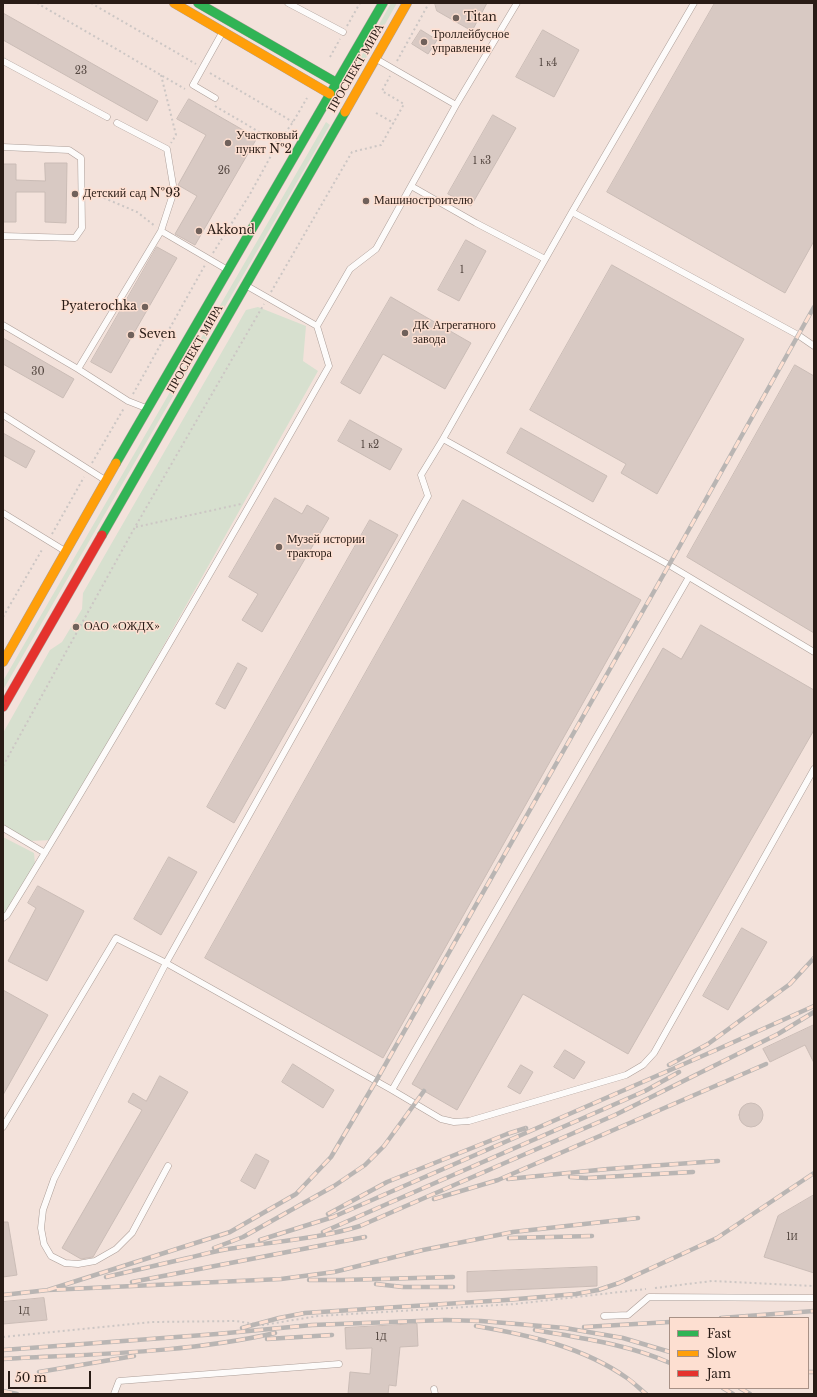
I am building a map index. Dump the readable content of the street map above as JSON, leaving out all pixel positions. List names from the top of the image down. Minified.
{"streets":{"main road":["ПРОСПЕКТ МИРА"]},"places":["Titan","Троллейбусное управление","Участковый пункт №2","Детский сад №93","Машиностроителю","Akkond","Pyaterochka","ДК Агрегатного завода","Seven","Музей истории трактора","ОАО «ОЖДХ»"],"house_numbers":["1 к4","23","1 к3","26","1","30","1 к2","1И","1Д","1Д"],"legend":["Fast","Slow","Jam"],"scale_bar":"50 m"}
